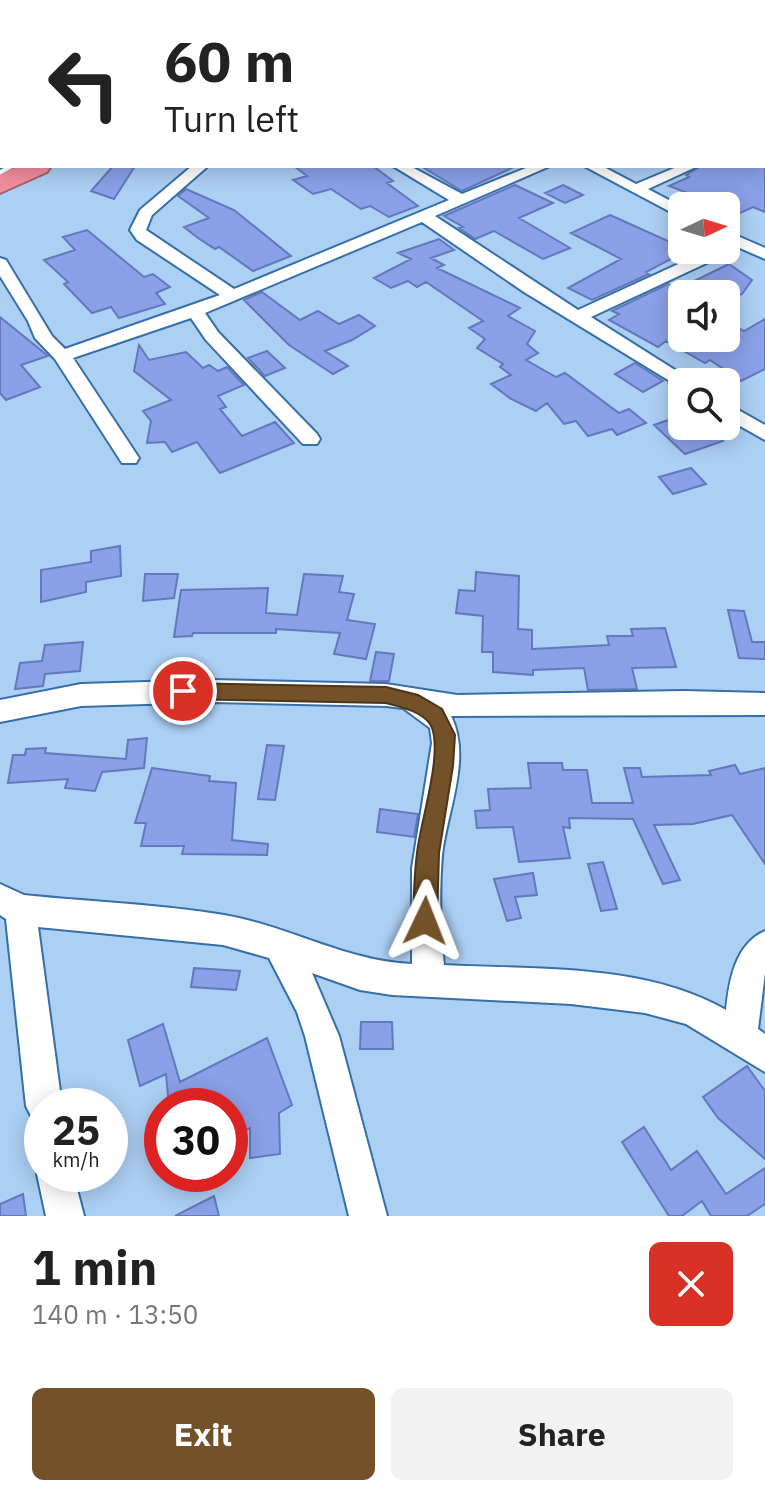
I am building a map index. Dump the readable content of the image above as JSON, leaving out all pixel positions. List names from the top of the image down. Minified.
{"north":"right","page":{"turn":["60 m","Turn left"],"speed":"25 km/h","limit":"30","heading":["1 min","140 m · 13:50"],"buttons":["Exit","Share"]}}
